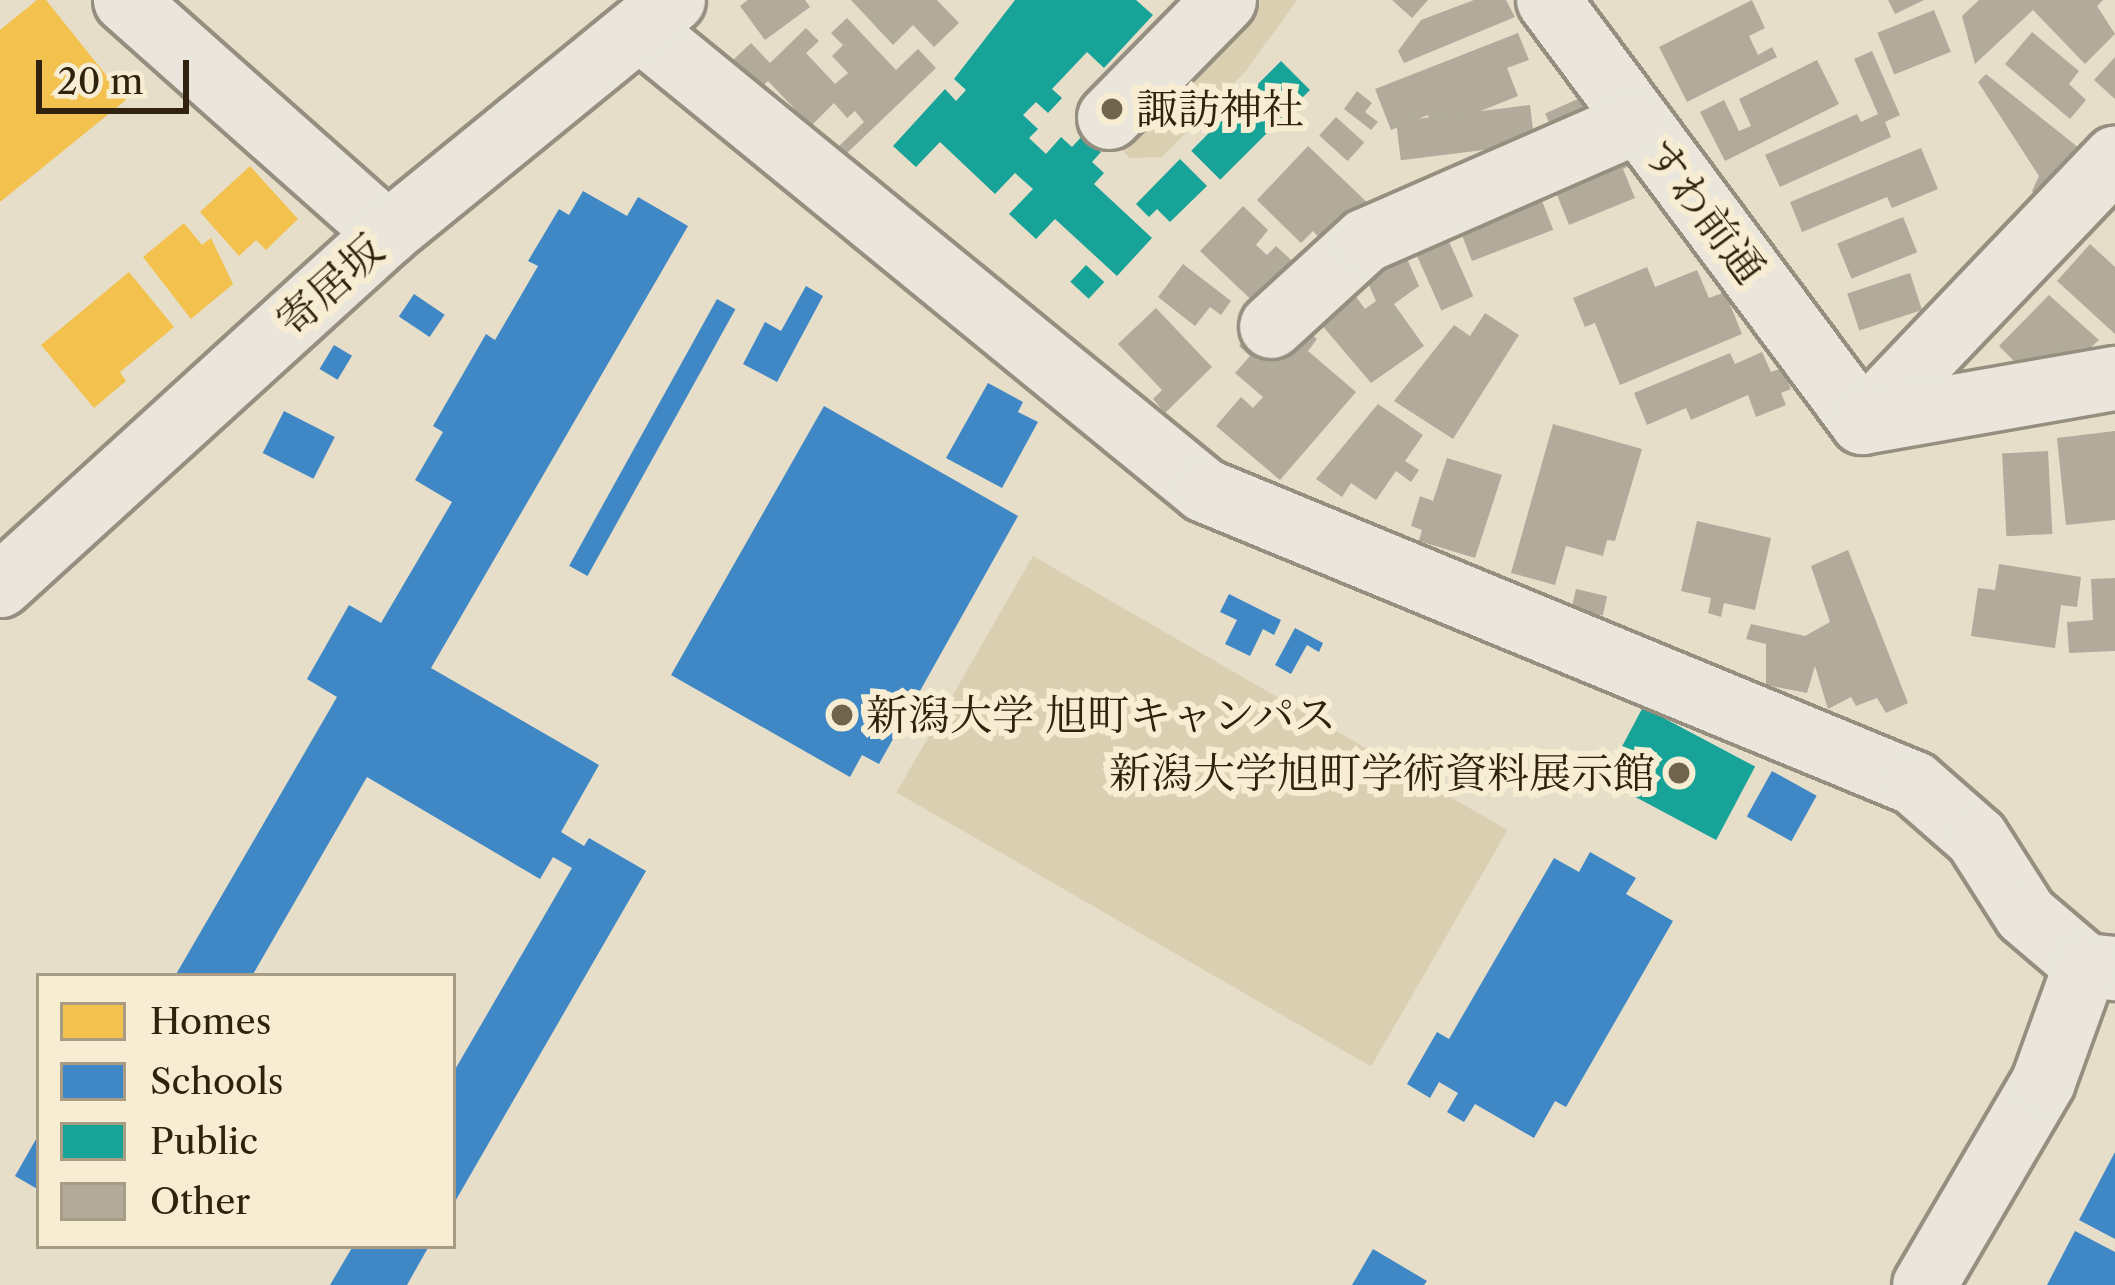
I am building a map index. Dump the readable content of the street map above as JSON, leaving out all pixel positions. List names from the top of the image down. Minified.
{"streets":{"street":["すわ前通","寄居坂"]},"places":["諏訪神社","新潟大学 旭町キャンパス","新潟大学旭町学術資料展示館"],"legend":["Homes","Schools","Public","Other"],"scale_bar":"20 m"}
